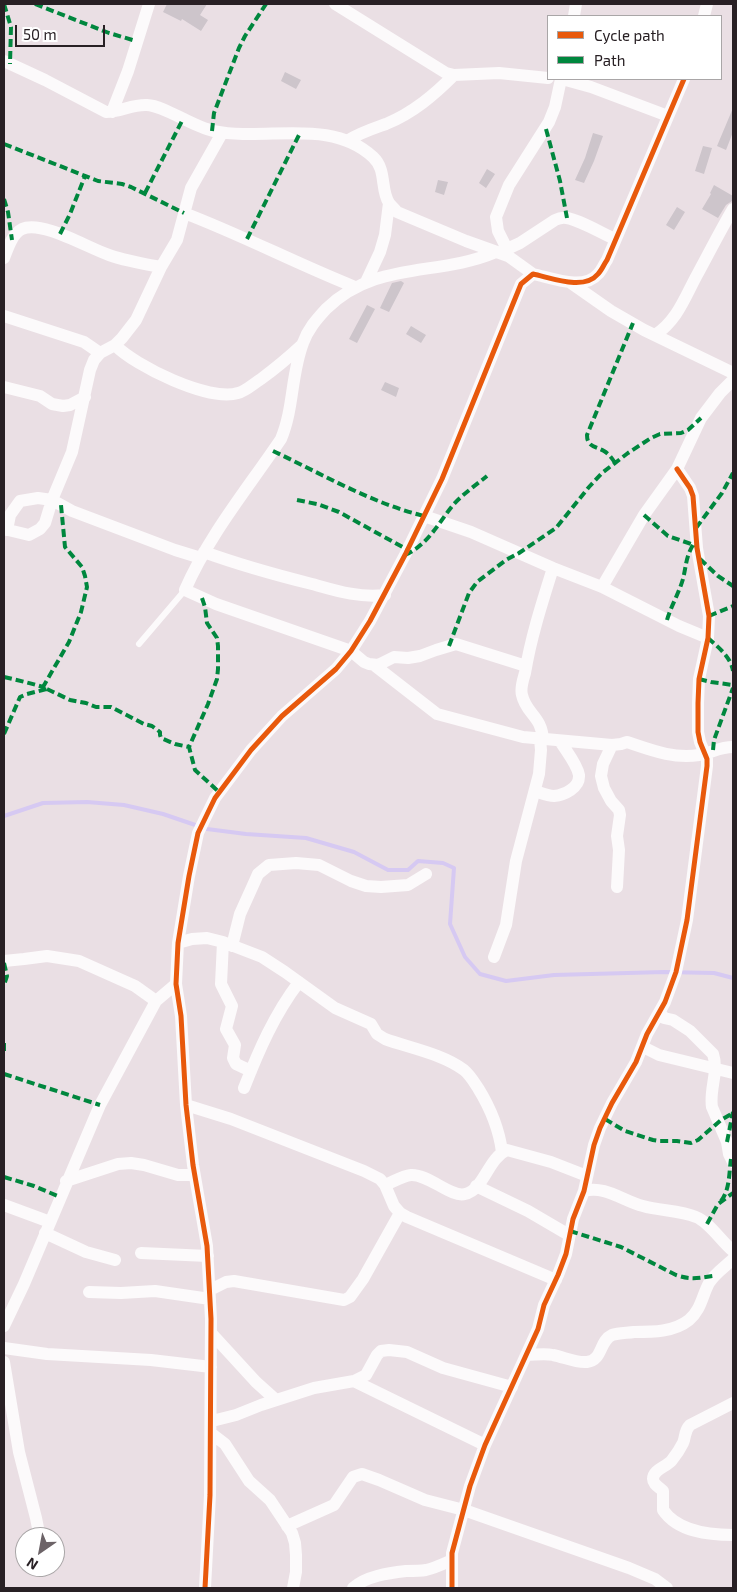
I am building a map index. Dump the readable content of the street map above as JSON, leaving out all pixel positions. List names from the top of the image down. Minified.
{"legend":["Cycle path","Path"],"scale_bar":"50 m","north":"bottom left"}
